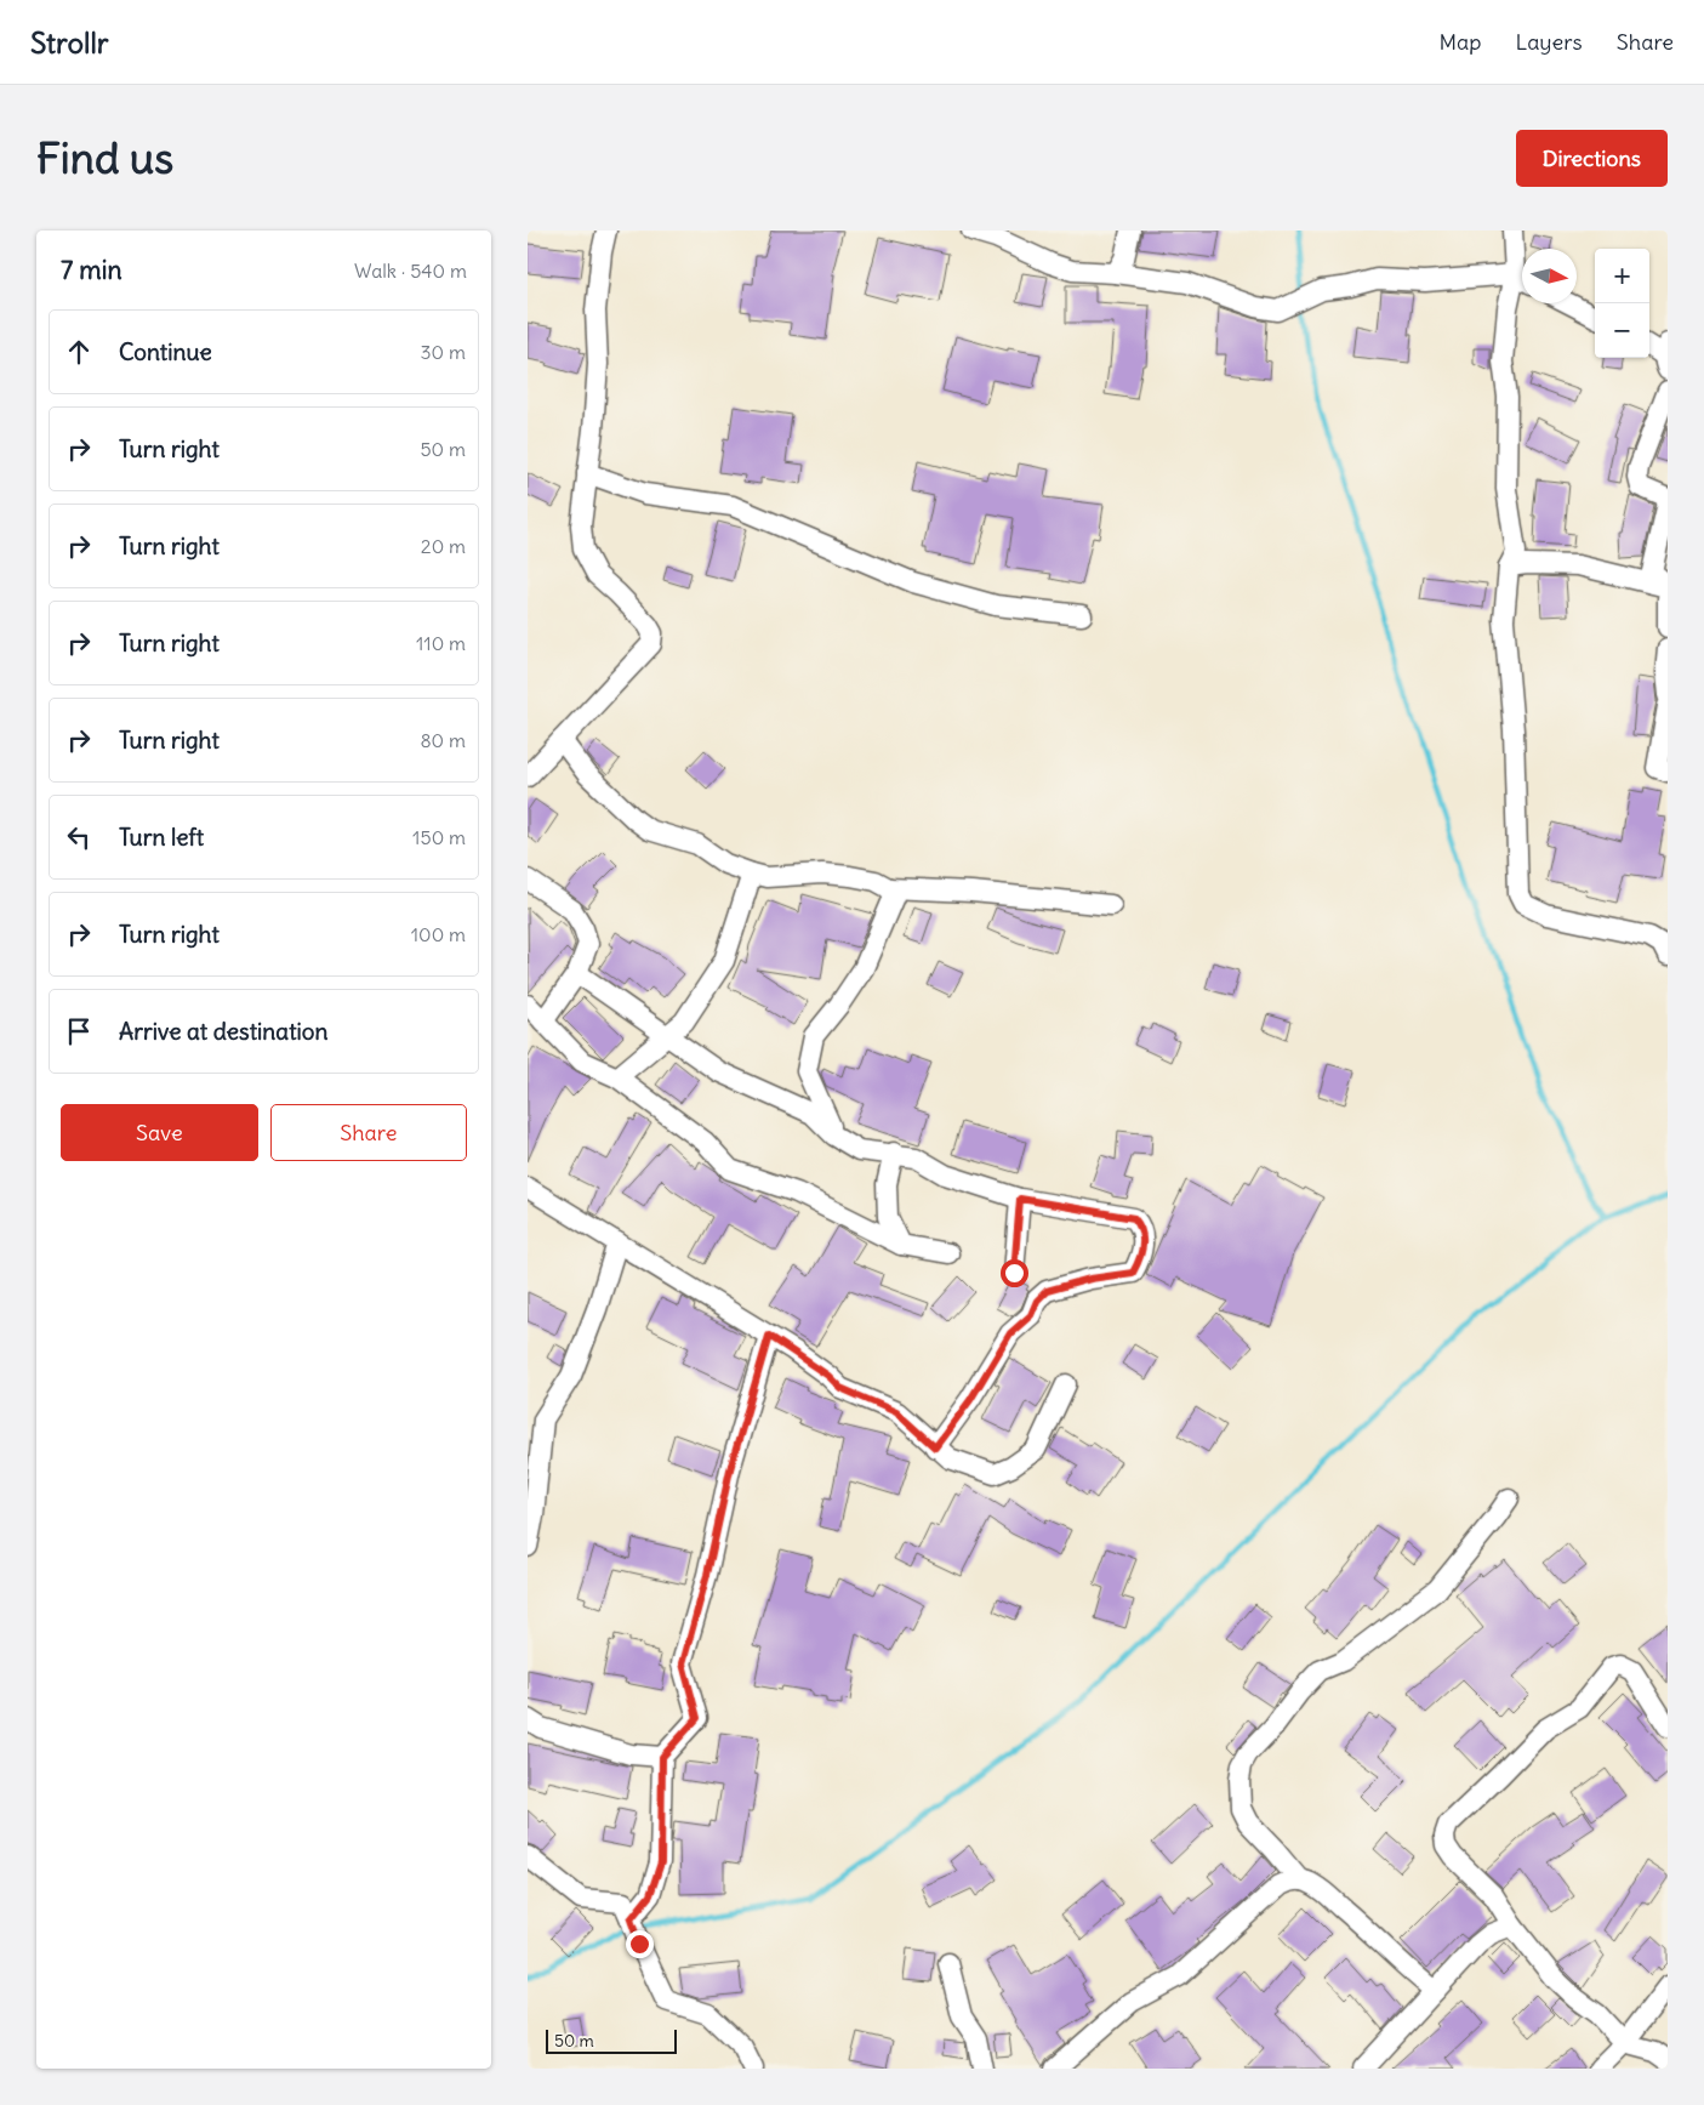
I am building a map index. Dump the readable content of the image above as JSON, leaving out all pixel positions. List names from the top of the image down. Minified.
{"scale_bar":"50 m","north":"right","page":{"header":"Strollr","nav":["Map","Layers","Share"],"buttons":["Directions",["Save","Share"]],"title":"Find us","heading":["7 min","Walk · 540 m"],"map_buttons":["+","−"],"list":[["Continue","30 m"],["Turn right","50 m"],["Turn right","20 m"],["Turn right","110 m"],["Turn right","80 m"],["Turn left","150 m"],["Turn right","100 m"],"Arrive at destination"],"scale":"50 m"}}
